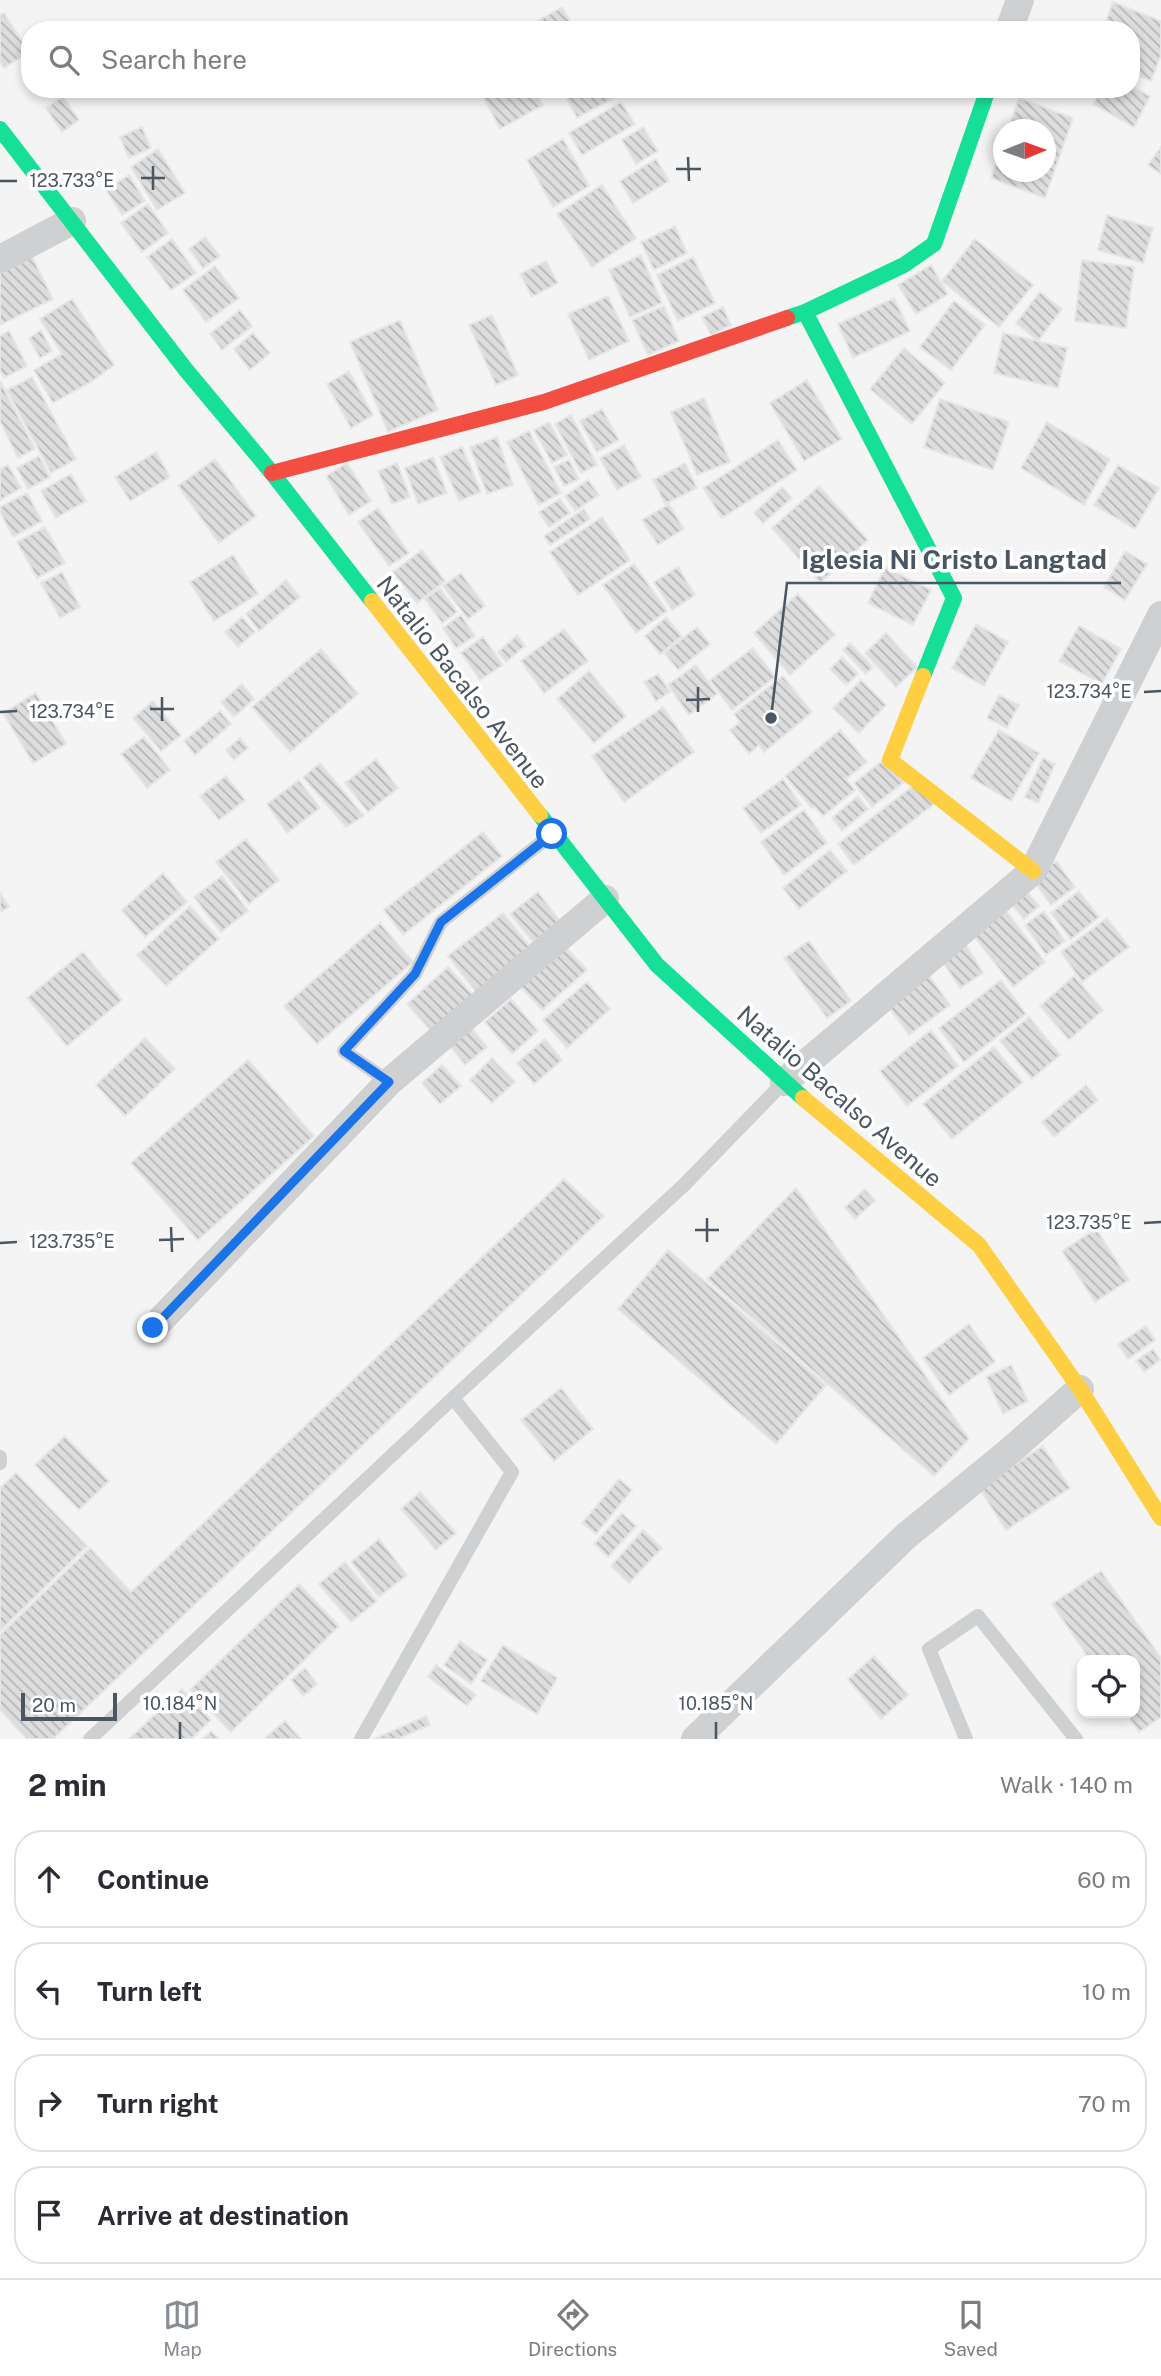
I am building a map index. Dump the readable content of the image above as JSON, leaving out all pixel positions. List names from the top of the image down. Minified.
{"streets":{"main road":["Natalio Bacalso Avenue"]},"places":["Iglesia Ni Cristo Langtad"],"scale_bar":"20 m","north":"right","page":{"search":"Search here","scale":"20 m","heading":["2 min","Walk · 140 m"],"list":[["Continue","60 m"],["Turn left","10 m"],["Turn right","70 m"],"Arrive at destination"],"nav":["Map","Directions","Saved"]},"coordinates":["123.733°E","123.734°E","123.735°E","10.184°N","10.185°N"]}
